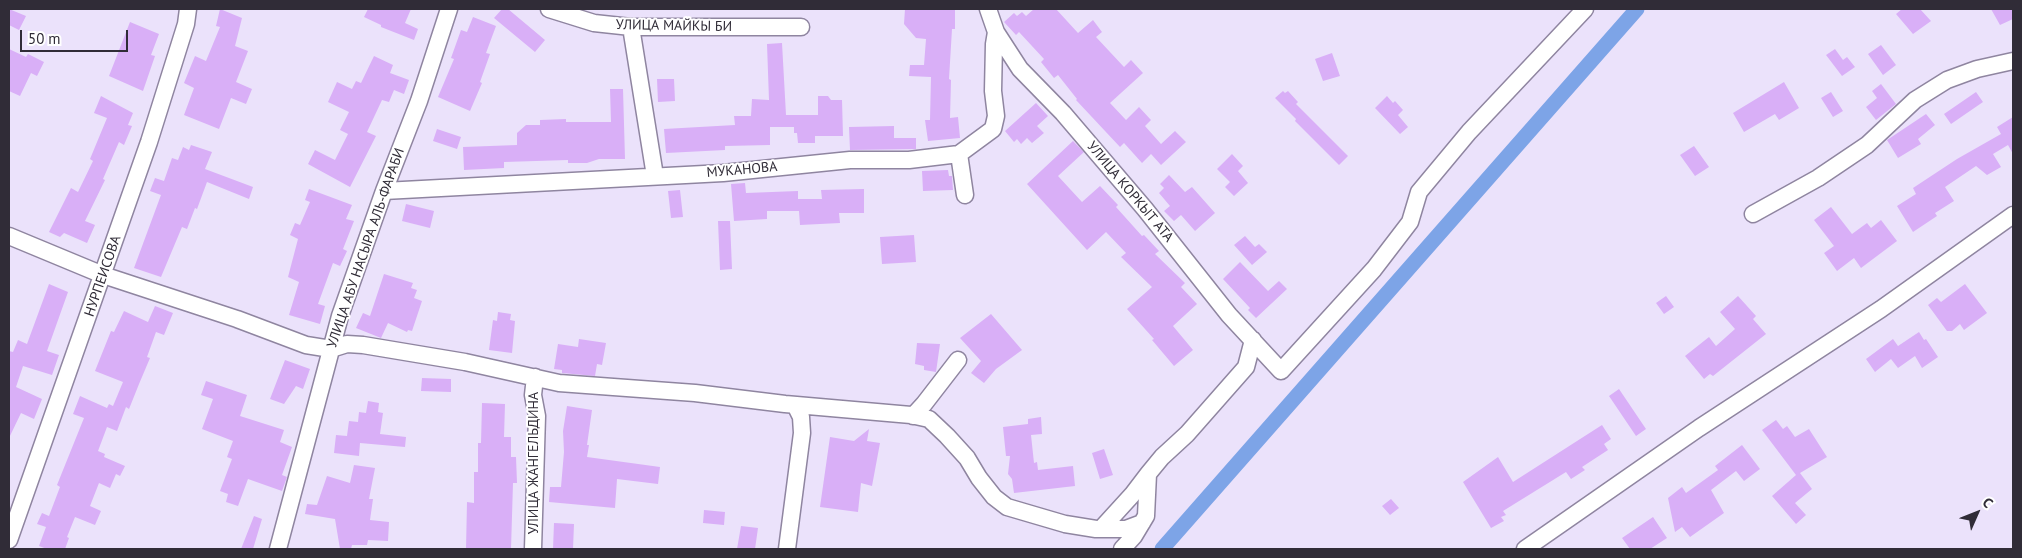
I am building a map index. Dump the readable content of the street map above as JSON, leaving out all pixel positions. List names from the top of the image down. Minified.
{"streets":{"street":["УЛИЦА МАЙКЫ БИ","МУКАНОВА","УЛИЦА КОРКЫТ АТА","УЛИЦА АБУ НАСЫРА АЛЬ-ФАРАБИ","НУРПЕИСОВА","УЛИЦА ЖАНГЕЛЬДИНА"]},"crossings":[["МУКАНОВА","УЛИЦА КОРКЫТ АТА"],["МУКАНОВА","УЛИЦА АБУ НАСЫРА АЛЬ-ФАРАБИ"]],"scale_bar":"50 m","north":"top right"}
